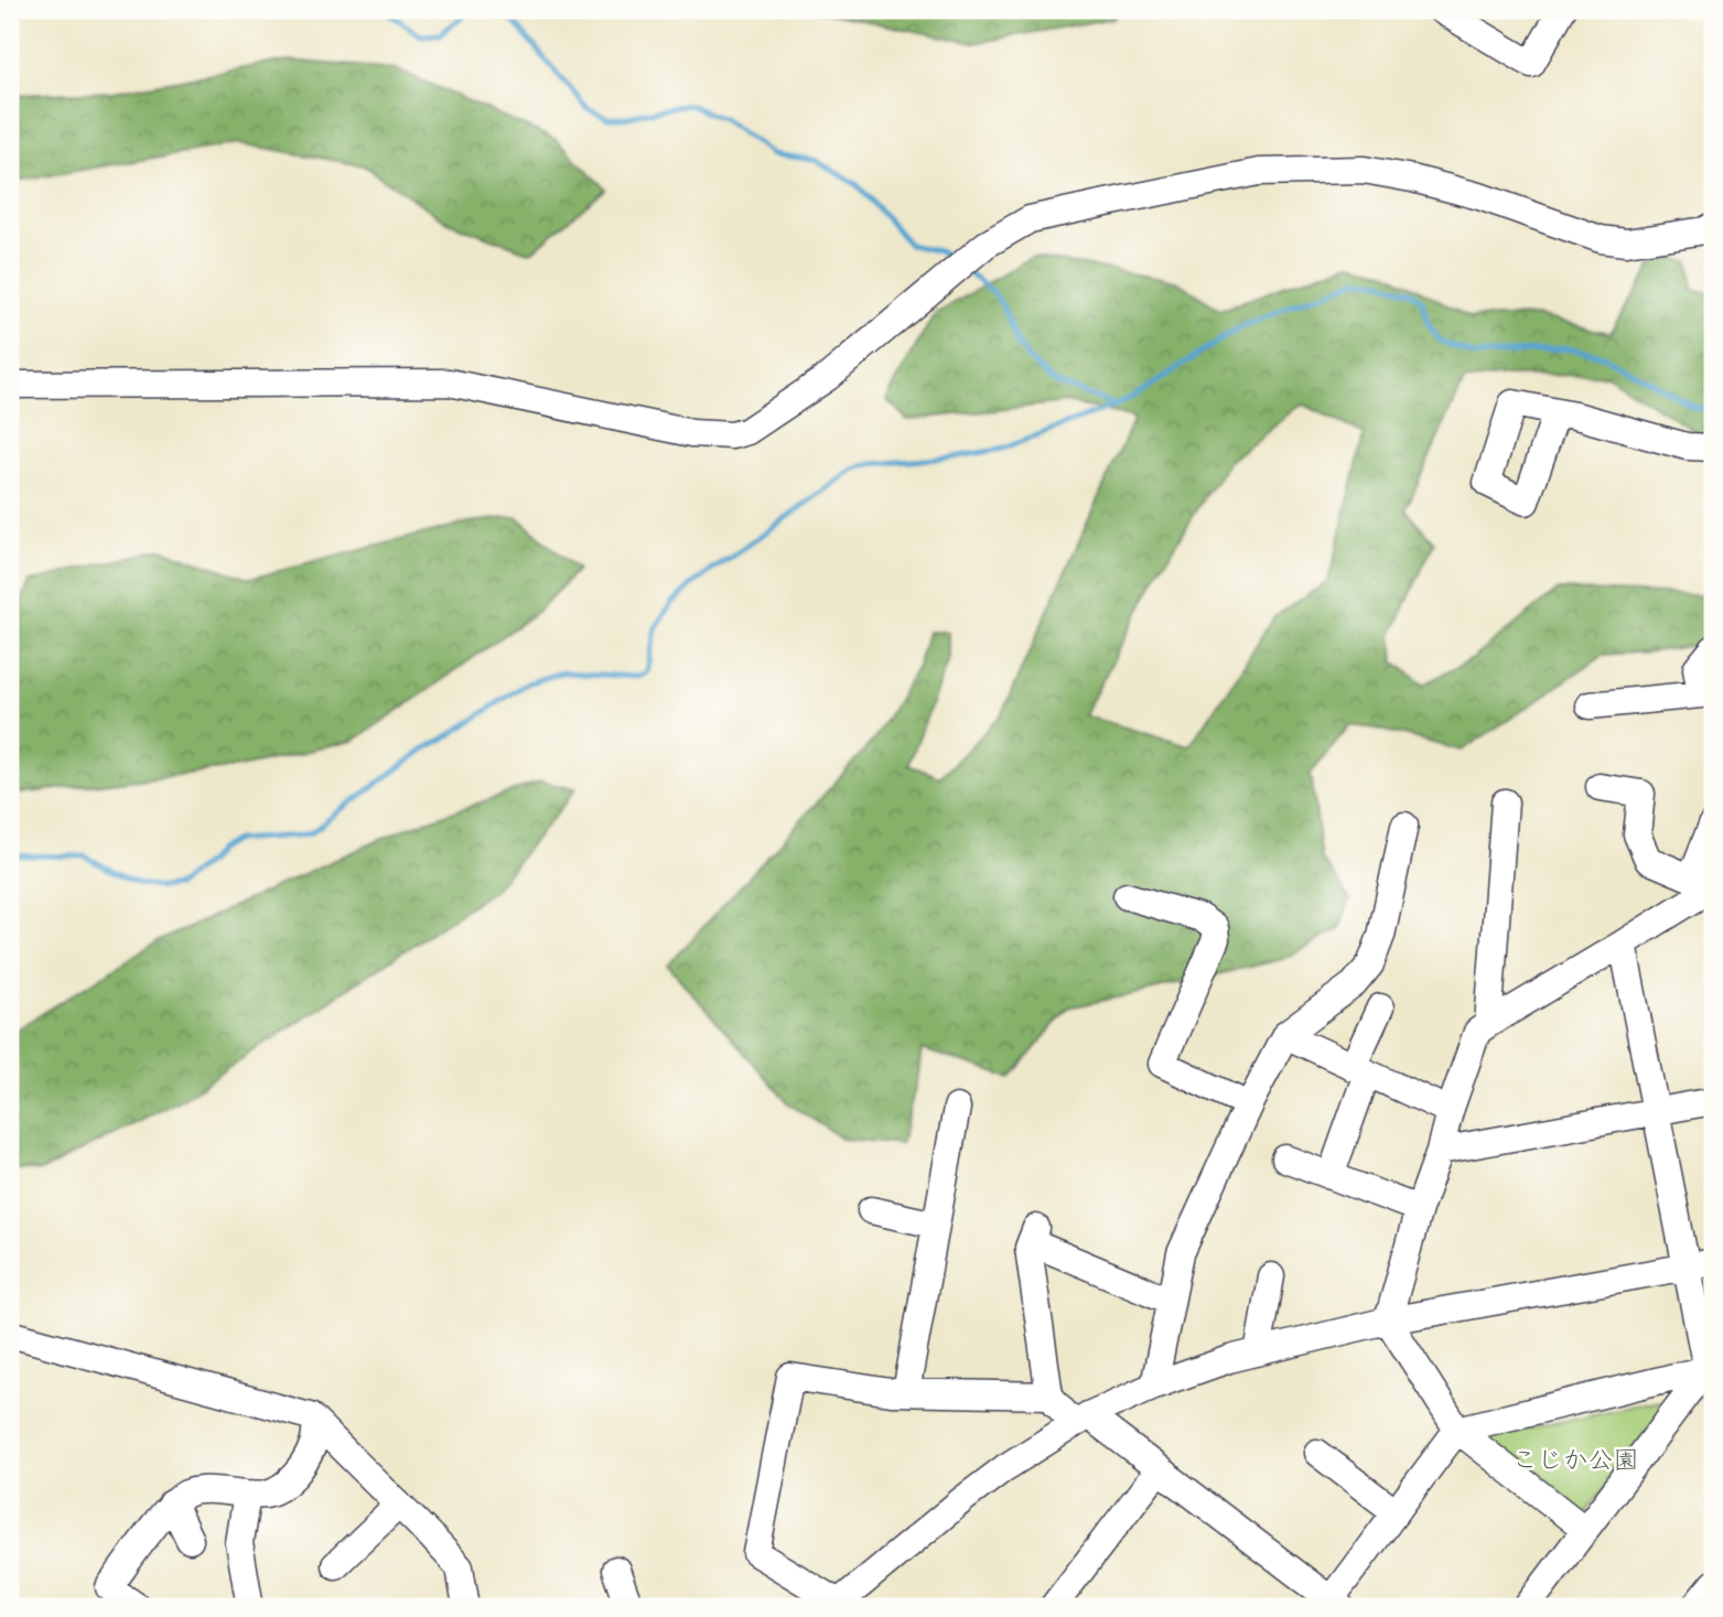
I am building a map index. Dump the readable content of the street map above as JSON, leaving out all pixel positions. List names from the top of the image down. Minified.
{"parks":["こじか公園"]}
